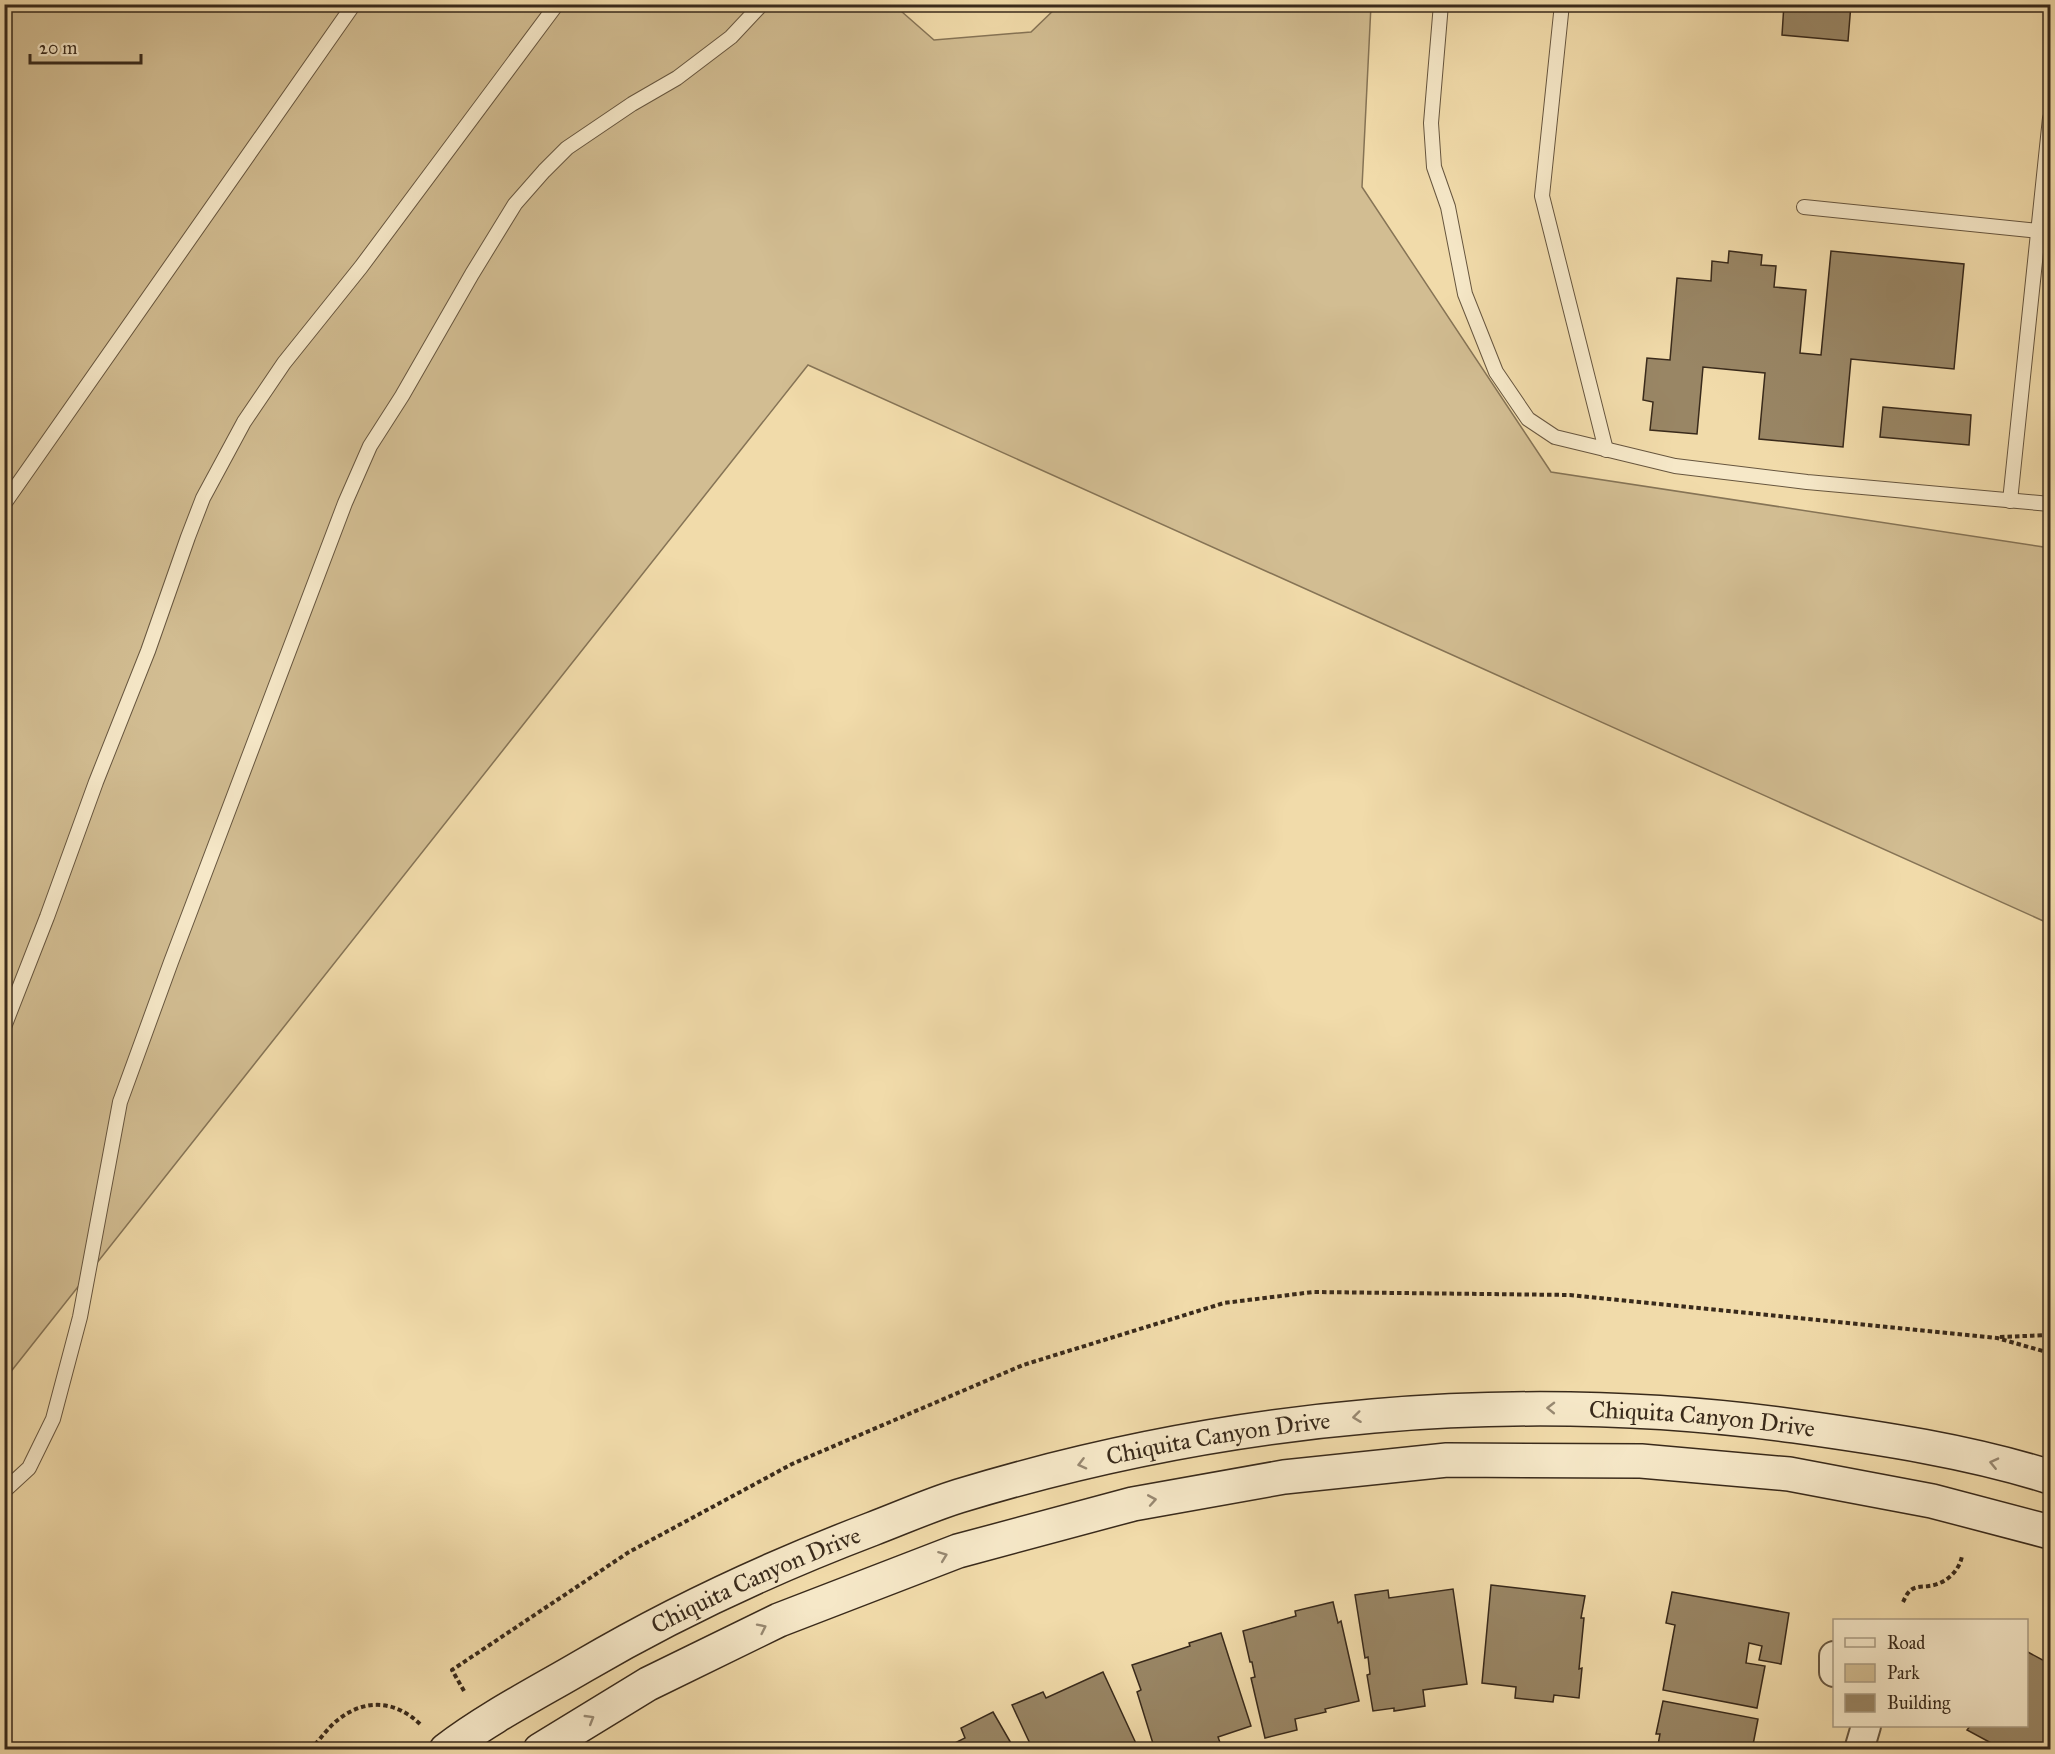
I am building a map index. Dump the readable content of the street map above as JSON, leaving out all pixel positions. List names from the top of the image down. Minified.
{"streets":{"main road":["Chiquita Canyon Drive"]},"legend":["Road","Park","Building"],"scale_bar":"20 m"}
